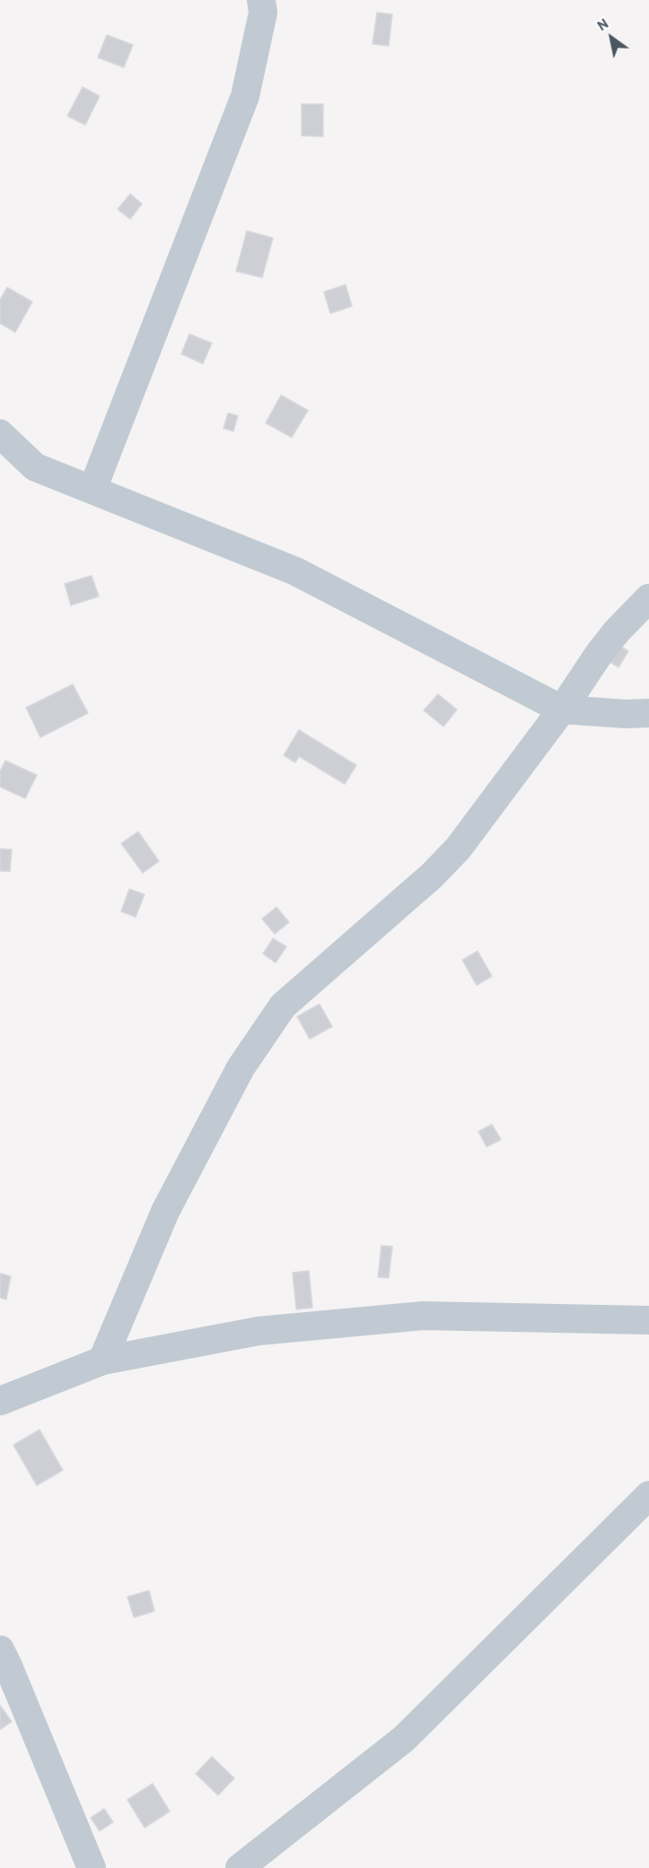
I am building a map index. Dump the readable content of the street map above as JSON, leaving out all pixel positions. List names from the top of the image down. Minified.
{"north":"top left"}
